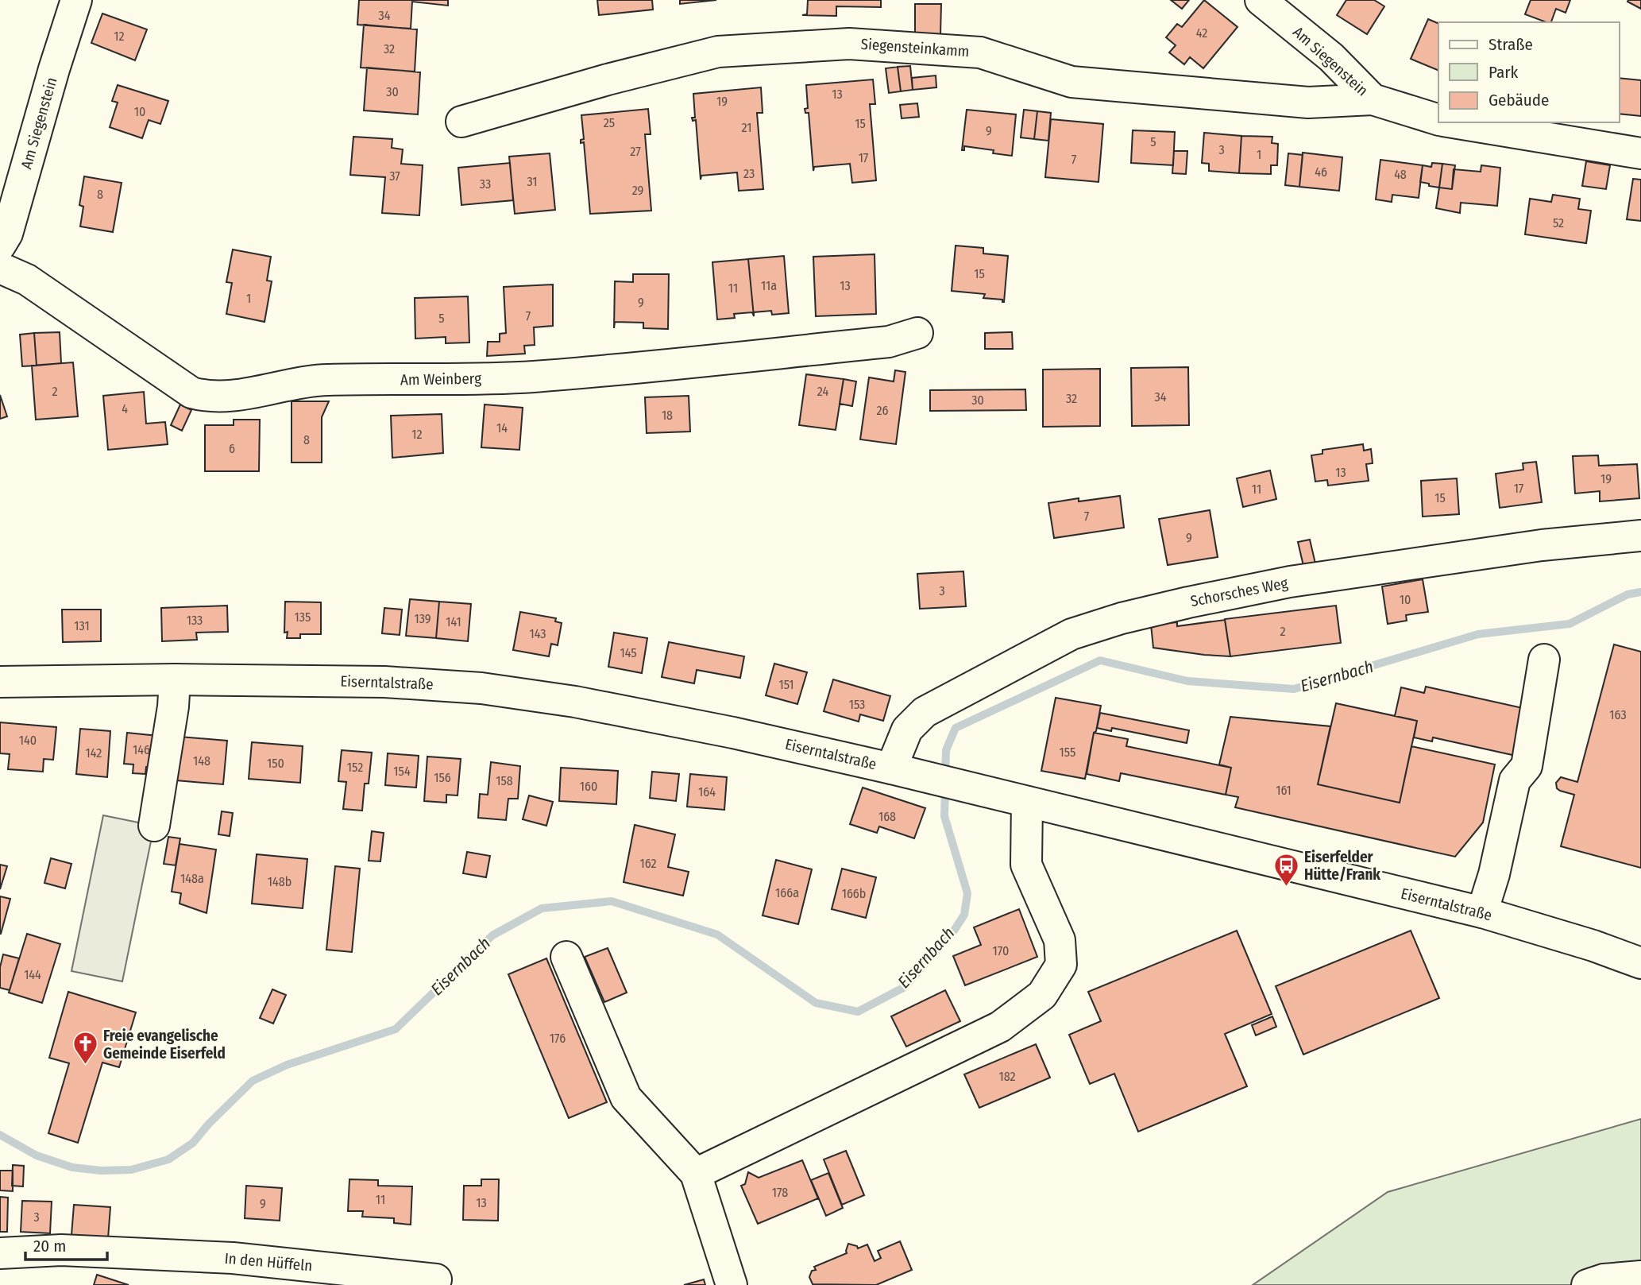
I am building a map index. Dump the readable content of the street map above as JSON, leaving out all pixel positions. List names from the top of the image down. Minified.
{"streets":{"street":["Siegensteinkamm","Am Siegenstein","Am Weinberg","Schorsches Weg","Eiserntalstraße","In den Hüffeln"]},"crossings":[["Siegensteinkamm","Am Siegenstein"],["Schorsches Weg","Eiserntalstraße"]],"water":["Eisernbach"],"places":{"bus stop":["Eiserfelder Hütte/Frank"],"church":["Freie evangelische Gemeinde Eiserfeld"]},"house_numbers":["34","42","12","32","30","13","19","10","25","15","21","9","5","3","27","1","17","7","46","23","48","37","31","33","29","8","52","15","11a","13","11","1","9","7","5","2","24","34","32","30","4","26","18","14","12","8","6","13","19","17","11","15","7","9","3","10","135","139","133","141","131","2","143","145","151","153","163","140","146","155","142","148","150","152","154","156","158","160","161","164","168","162","148a","148b","166a","166b","170","144","176","182","178","11","13","9","3"],"legend":["Straße","Park","Gebäude"],"scale_bar":"20 m"}
